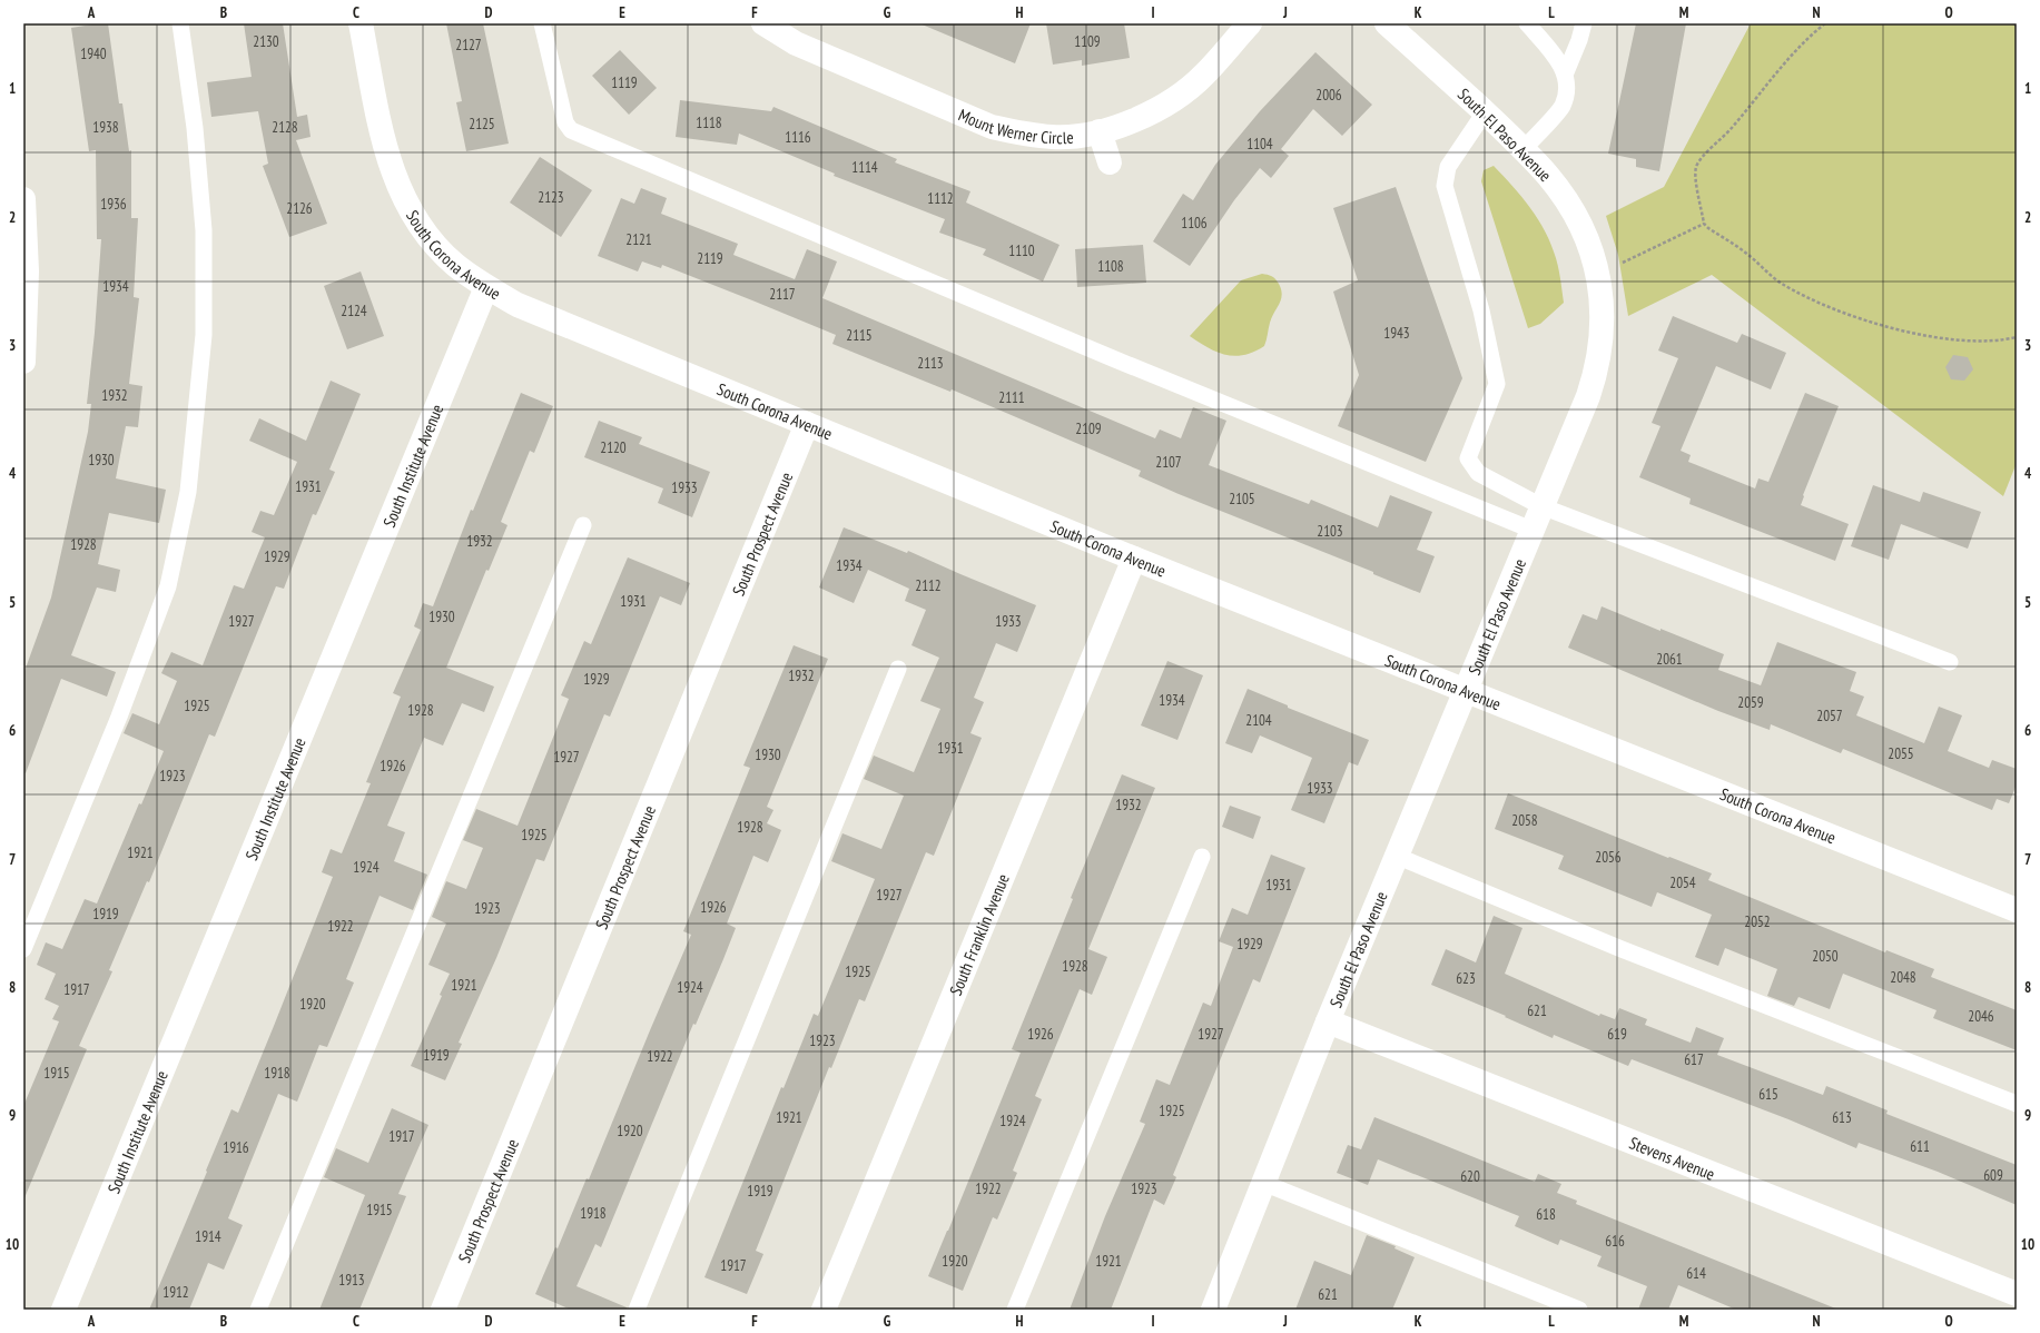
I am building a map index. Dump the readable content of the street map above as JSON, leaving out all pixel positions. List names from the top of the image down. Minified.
{"streets":{"street":["Mount Werner Circle","South El Paso Avenue","South Corona Avenue","South Institute Avenue","South Prospect Avenue","South Franklin Avenue","Stevens Avenue"]},"crossings":[["South El Paso Avenue","South Corona Avenue"],["South El Paso Avenue","Stevens Avenue"],["South Corona Avenue","South Institute Avenue"],["South Corona Avenue","South Prospect Avenue"],["South Corona Avenue","South Franklin Avenue"]],"house_numbers":["2130","1109","2127","1940","1119","2006","1118","2125","1938","2128","1116","1104","1114","2123","1112","1936","2126","1106","2121","1110","2119","1108","1934","2117","2124","1943","2115","2113","1932","2111","2109","2120","1930","2107","1931","1933","2105","2103","1932","1928","1929","1934","2112","1931","1930","1927","1933","2061","1932","1929","1934","2059","1925","1928","2057","2104","1931","2055","1930","1927","1926","1923","1933","1932","2058","1928","1925","1921","2056","1924","2054","1931","1927","1926","1923","1919","2052","1922","1929","2050","1928","1925","2048","623","1921","1924","1917","1920","621","2046","1926","1927","619","1923","1919","1922","617","1915","1918","615","1925","1921","613","1924","1920","1917","611","1916","609","620","1922","1923","1919","1915","1918","618","1914","616","1920","1921","1917","614","1913","1912","621"],"grid":{"columns":["A","B","C","D","E","F","G","H","I","J","K","L","M","N","O"],"rows":["1","2","3","4","5","6","7","8","9","10"]}}
